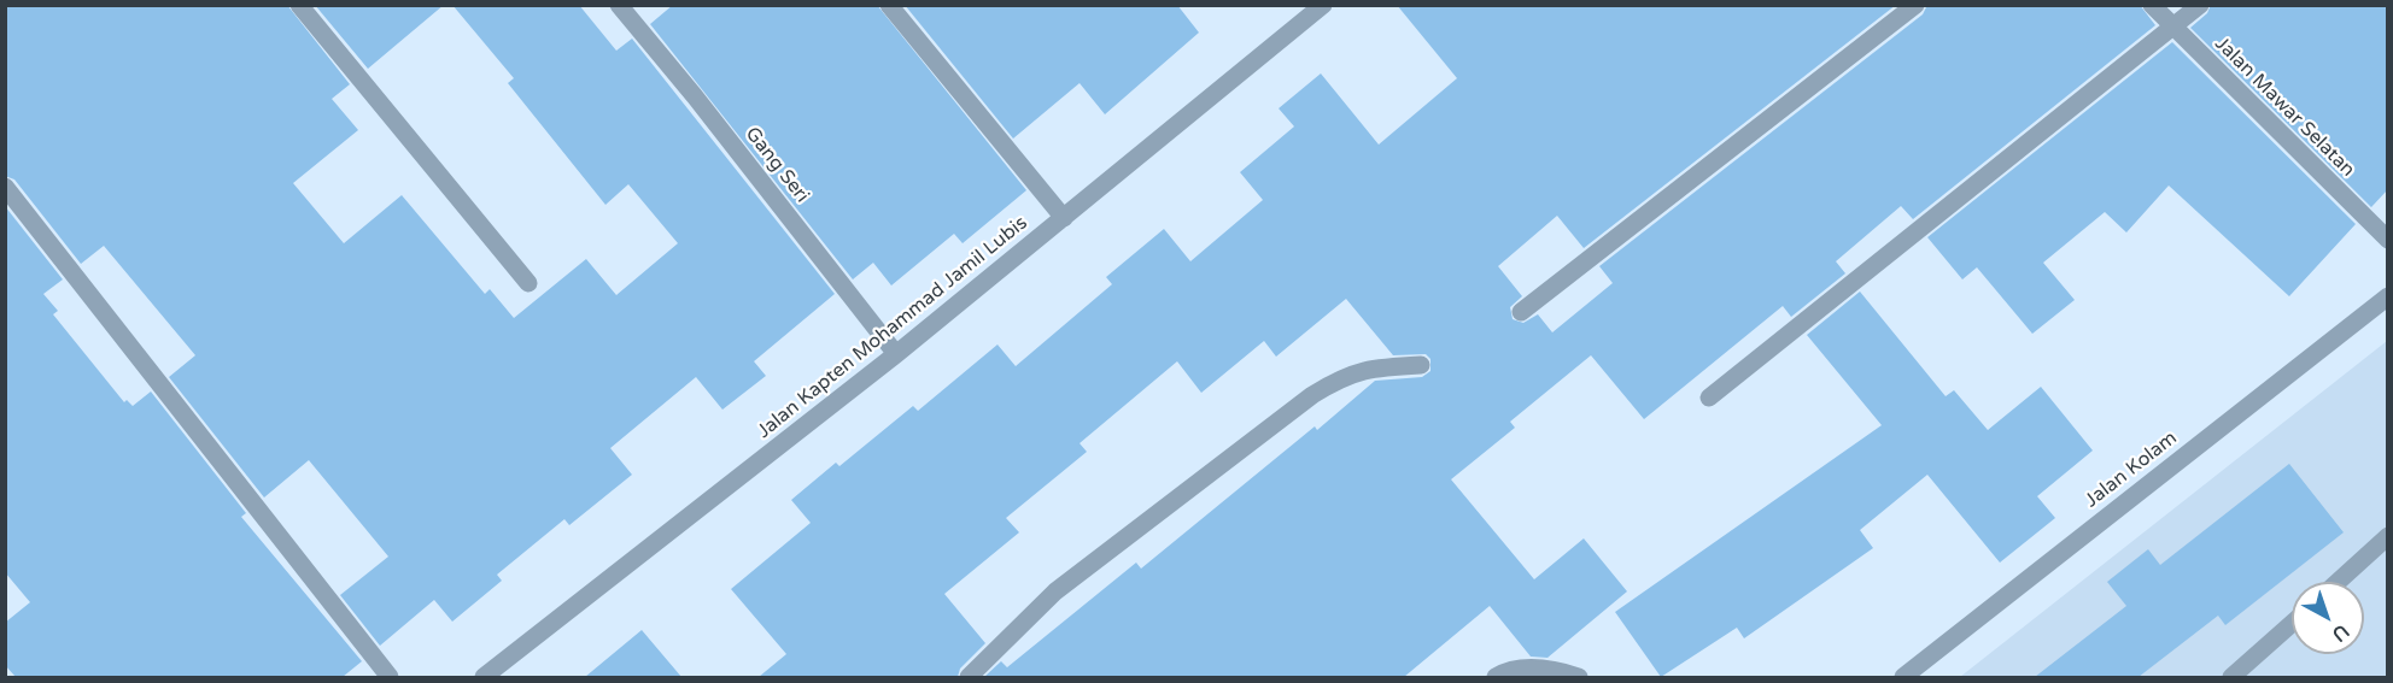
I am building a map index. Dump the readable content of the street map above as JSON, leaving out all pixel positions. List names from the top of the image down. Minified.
{"streets":{"street":["Jalan Mawar Selatan","Gang Seri","Jalan Kapten Mohammad Jamil Lubis","Jalan Kolam"]},"crossings":[["Gang Seri","Jalan Kapten Mohammad Jamil Lubis"]],"north":"bottom right"}
